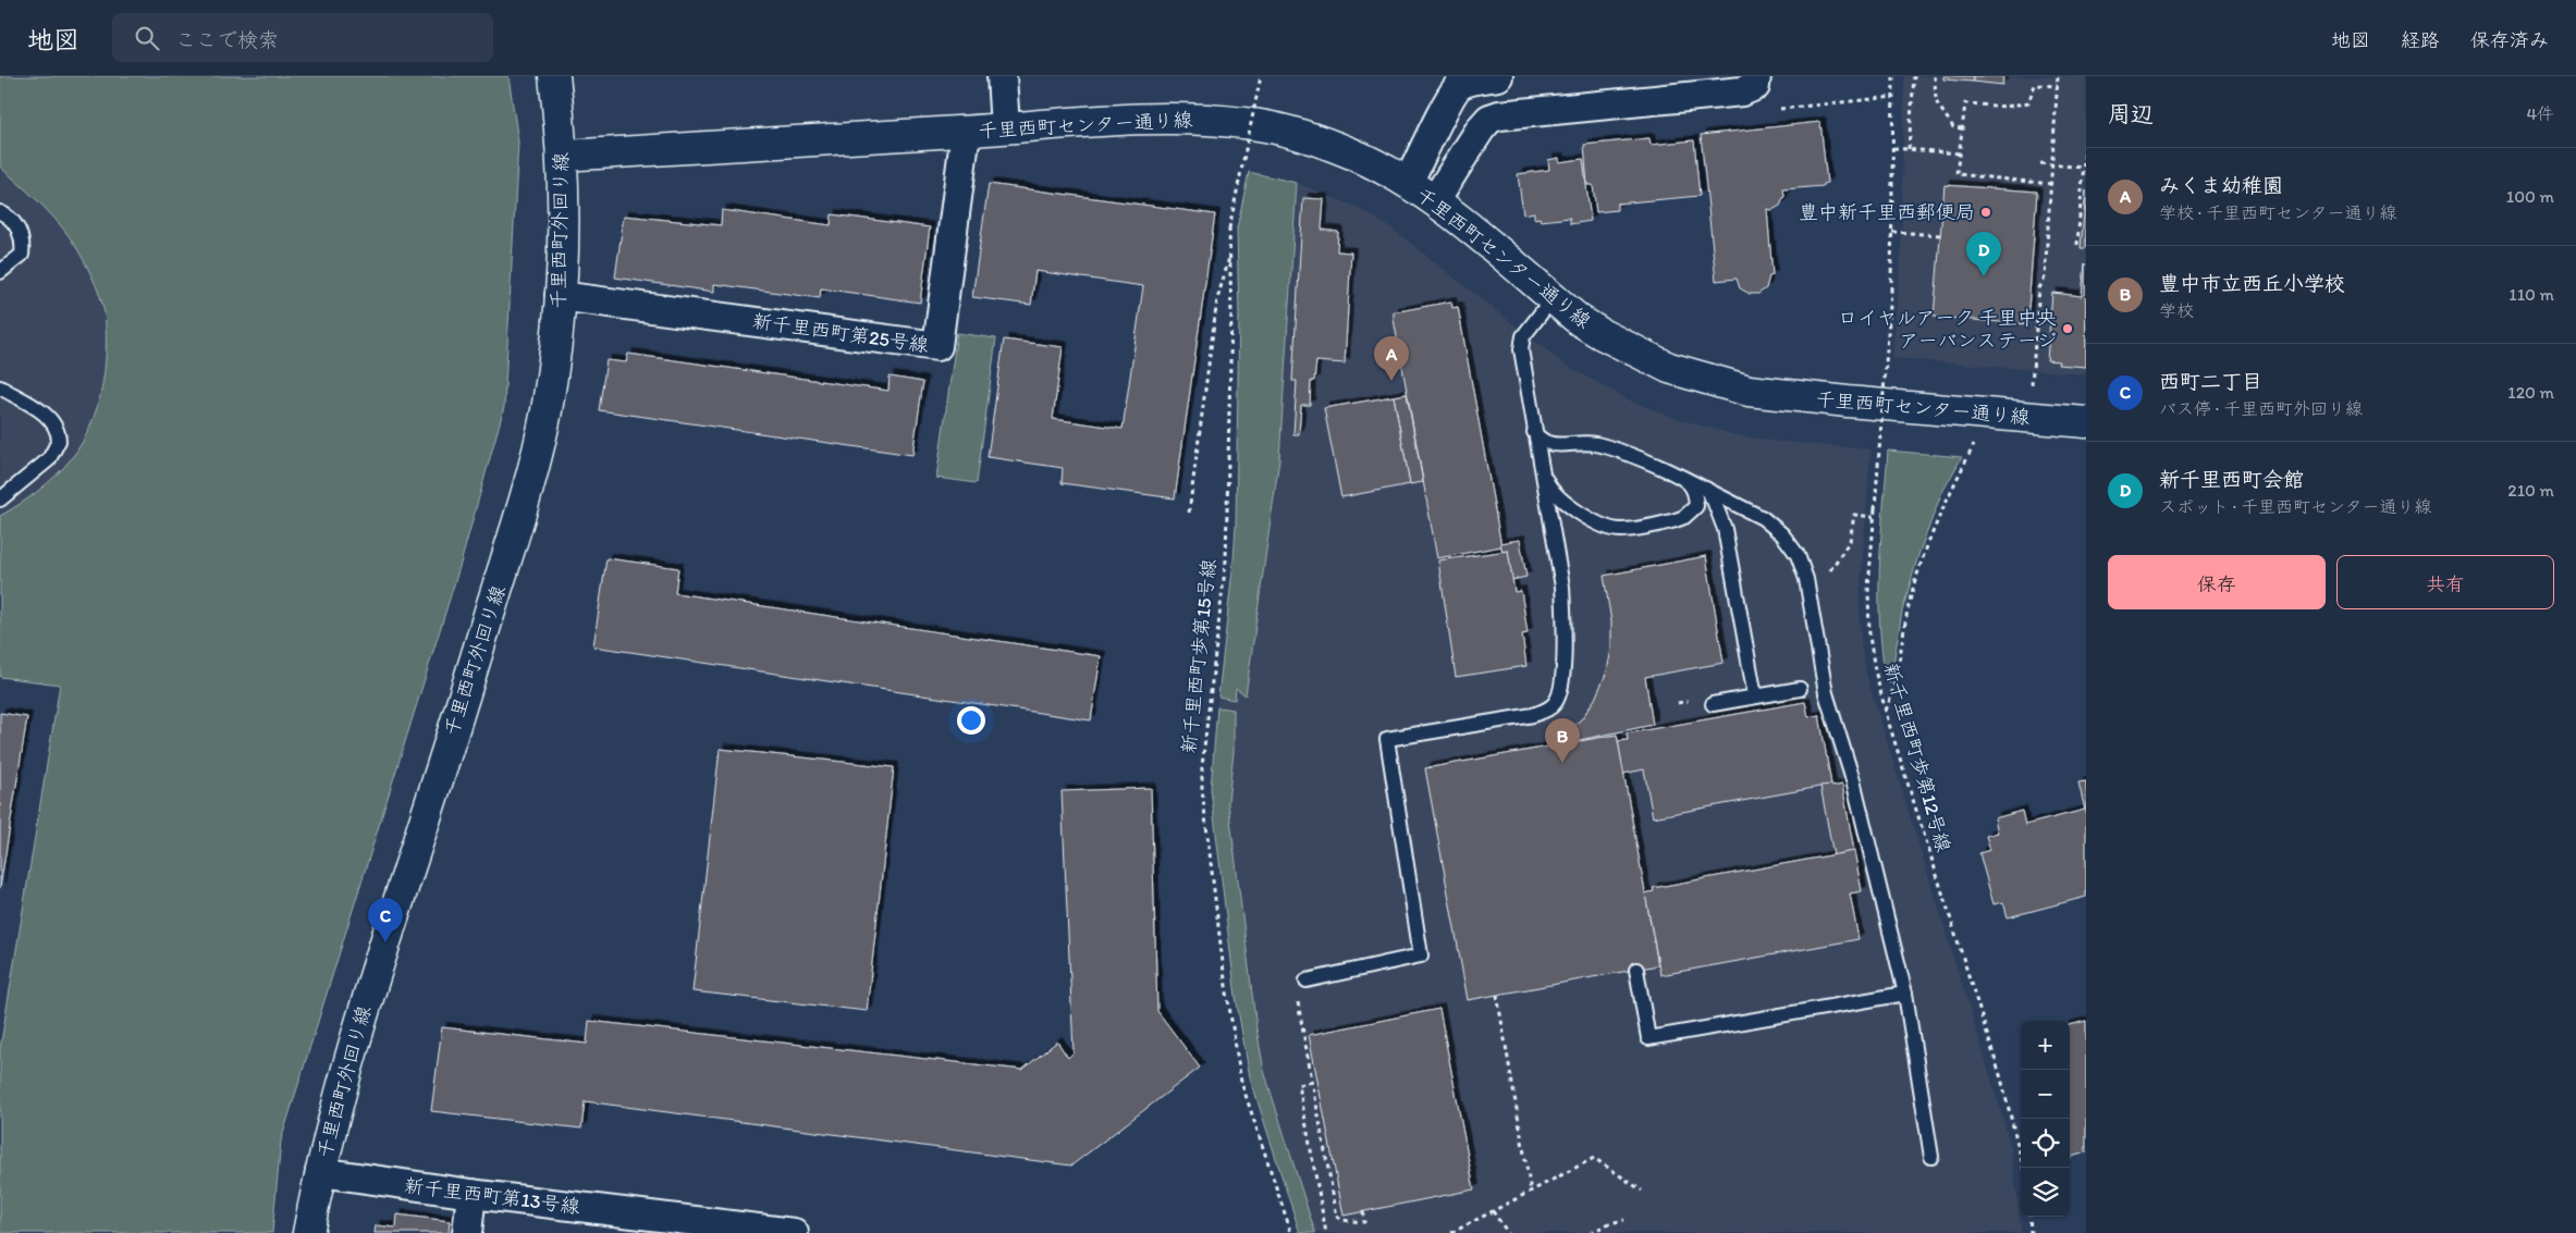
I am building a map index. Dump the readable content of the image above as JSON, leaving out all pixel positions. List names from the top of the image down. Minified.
{"streets":{"street":["千里西町センター通り線","千里西町外回り線","新千里西町第25号線","新千里西町第13号線"],"path":["新千里西町歩第15号線","新千里西町歩第12号線"]},"crossings":[["千里西町センター通り線","千里西町外回り線"],["千里西町センター通り線","新千里西町第25号線"],["千里西町外回り線","新千里西町第25号線"],["千里西町外回り線","新千里西町第13号線"]],"places":["豊中新千里西郵便局","ロイヤルアーク 千里中央 アーバンステージ"],"page":{"header":"地図","search":"ここで検索","nav":["地図","経路","保存済み"],"heading":["周辺","4件"],"list":[{"mark":"A","name":"みくま幼稚園","note":"学校 · 千里西町センター通り線","value":"100 m"},{"mark":"B","name":"豊中市立西丘小学校","note":"学校","value":"110 m"},{"mark":"C","name":"西町二丁目","note":"バス停 · 千里西町外回り線","value":"120 m"},{"mark":"D","name":"新千里西町会館","note":"スポット · 千里西町センター通り線","value":"210 m"}],"pins":["D","A","B","C"],"buttons":["保存","共有"],"map_buttons":["+","−"]}}
